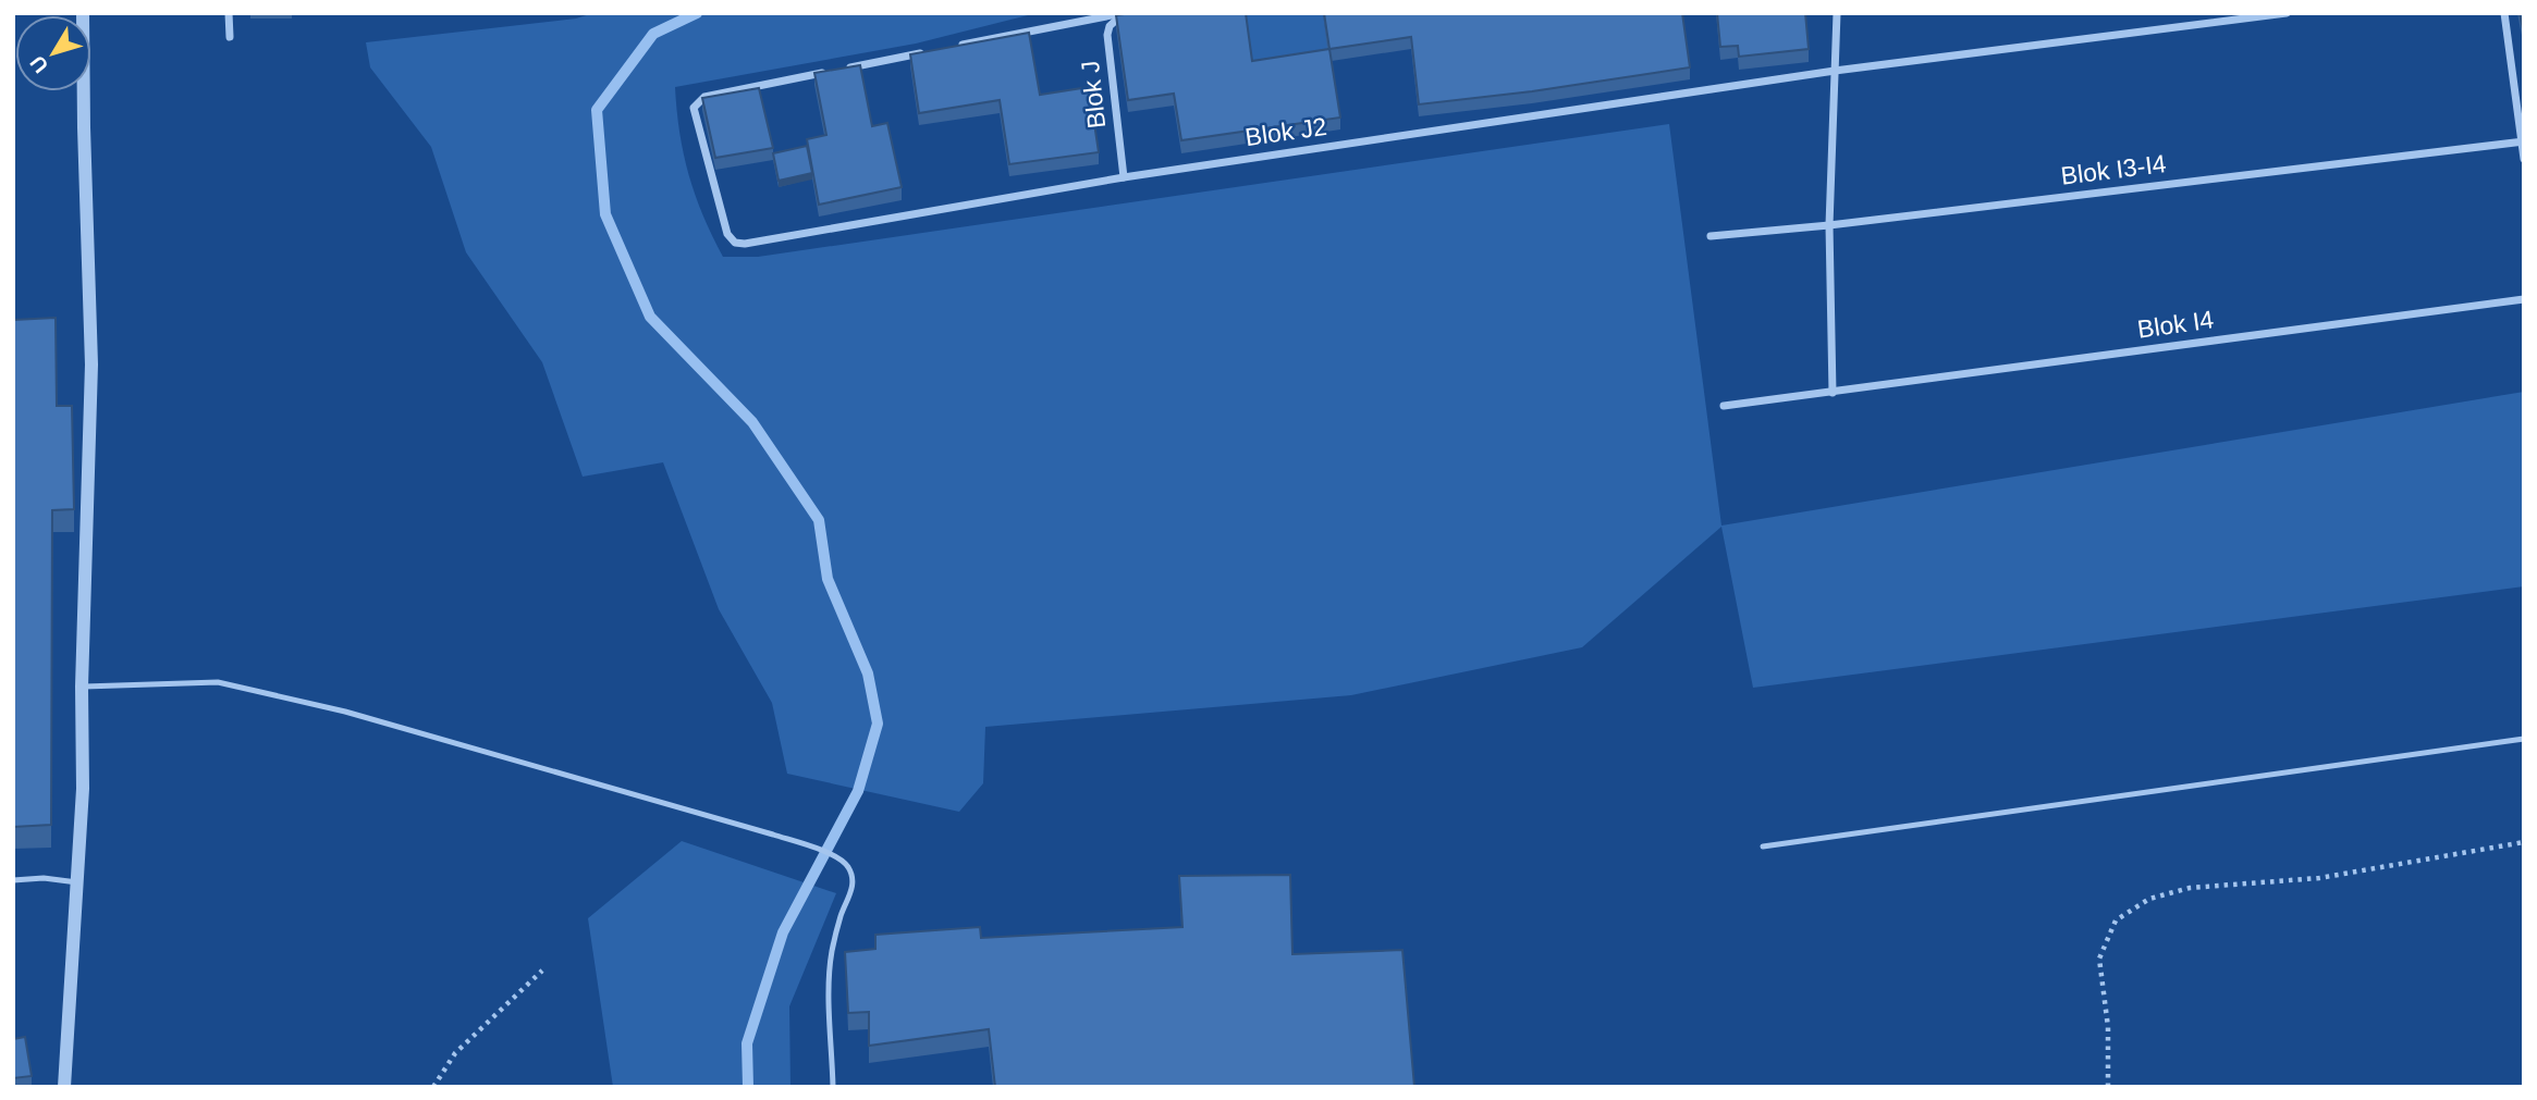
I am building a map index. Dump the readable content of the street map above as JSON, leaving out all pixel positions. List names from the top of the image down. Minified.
{"streets":{"street":["Blok J","Blok J2","Blok I3-I4","Blok I4"]},"crossings":[["Blok J","Blok J2"]],"north":"bottom left"}
